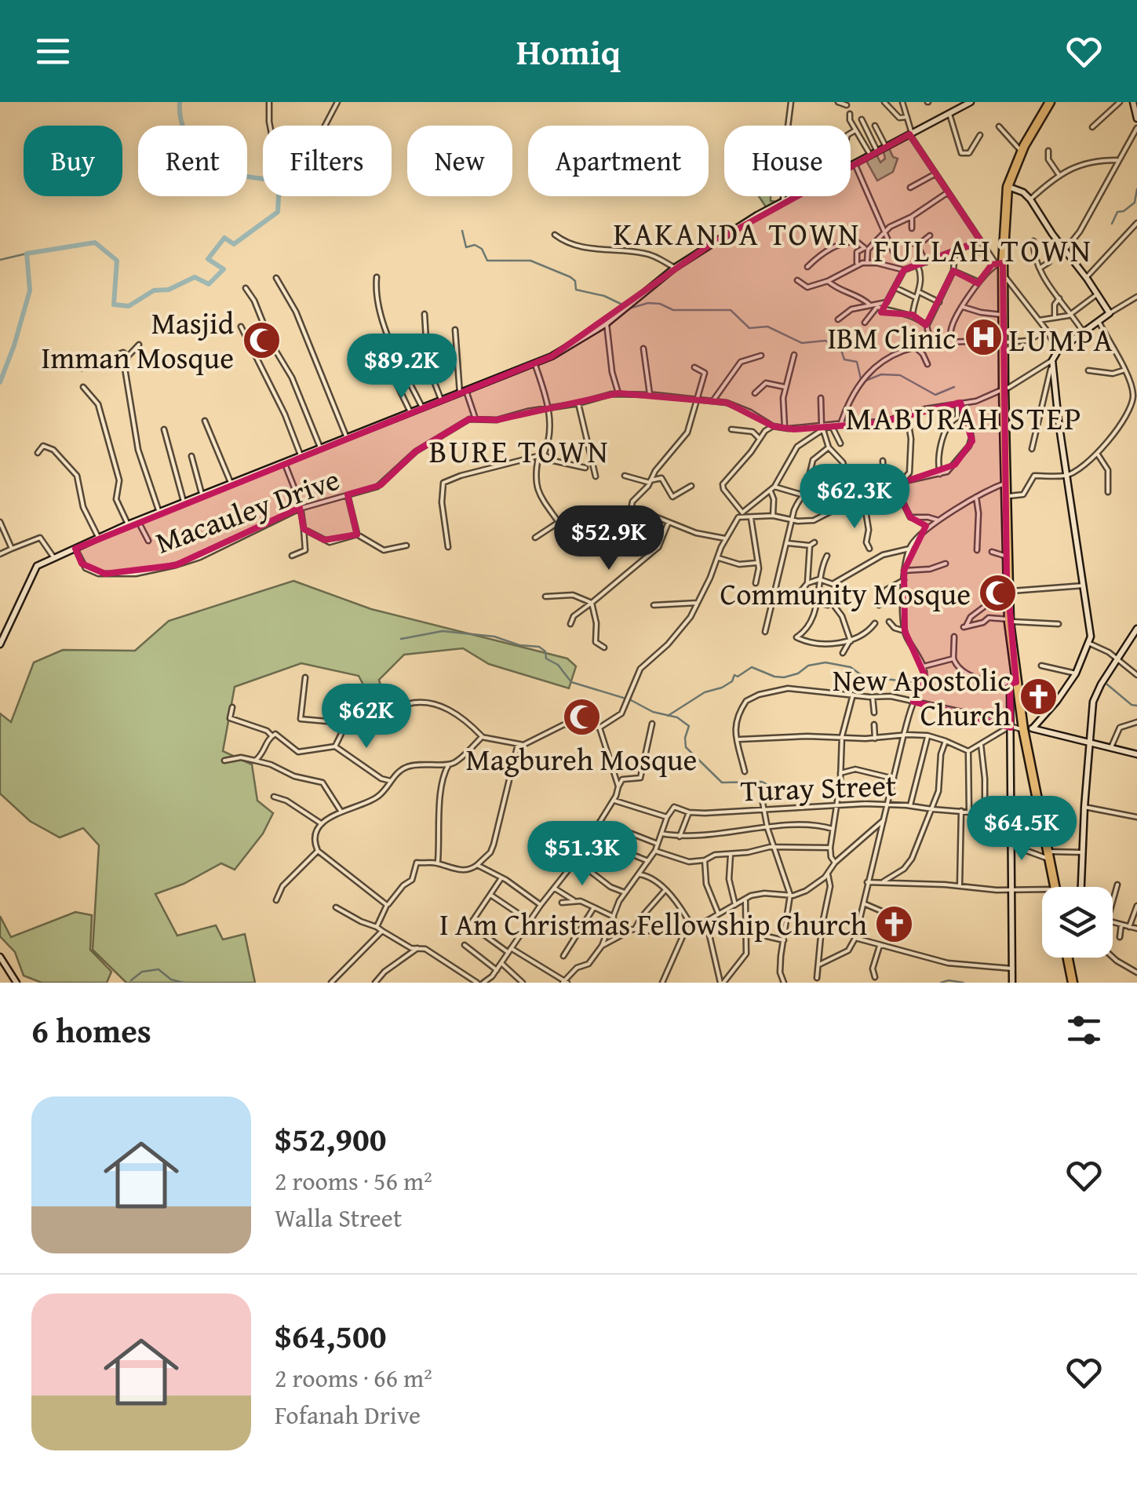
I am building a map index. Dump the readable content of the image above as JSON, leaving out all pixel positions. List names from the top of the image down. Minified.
{"streets":{"street":["Macauley Drive","Turay Street"]},"districts":["KAKANDA TOWN","FULLAH TOWN","LUMPA","MABURAH STEP","BURE TOWN"],"places":{"hospital":["IBM Clinic"],"mosque":["Masjid Imman Mosque","Community Mosque","Magbureh Mosque"],"church":["New Apostolic Church","I Am Christmas Fellowship Church"]},"page":{"header":"Homiq","chip":["Buy","Rent","Filters","New","Apartment","House"],"price":["$89.2K","$62.3K","$52.9K","$62K","$64.5K","$51.3K"],"heading":"6 homes","list":[{"name":"$52,900","note":"2 rooms · 56 m² · Walla Street"},{"name":"$64,500","note":"2 rooms · 66 m² · Fofanah Drive"}]}}
